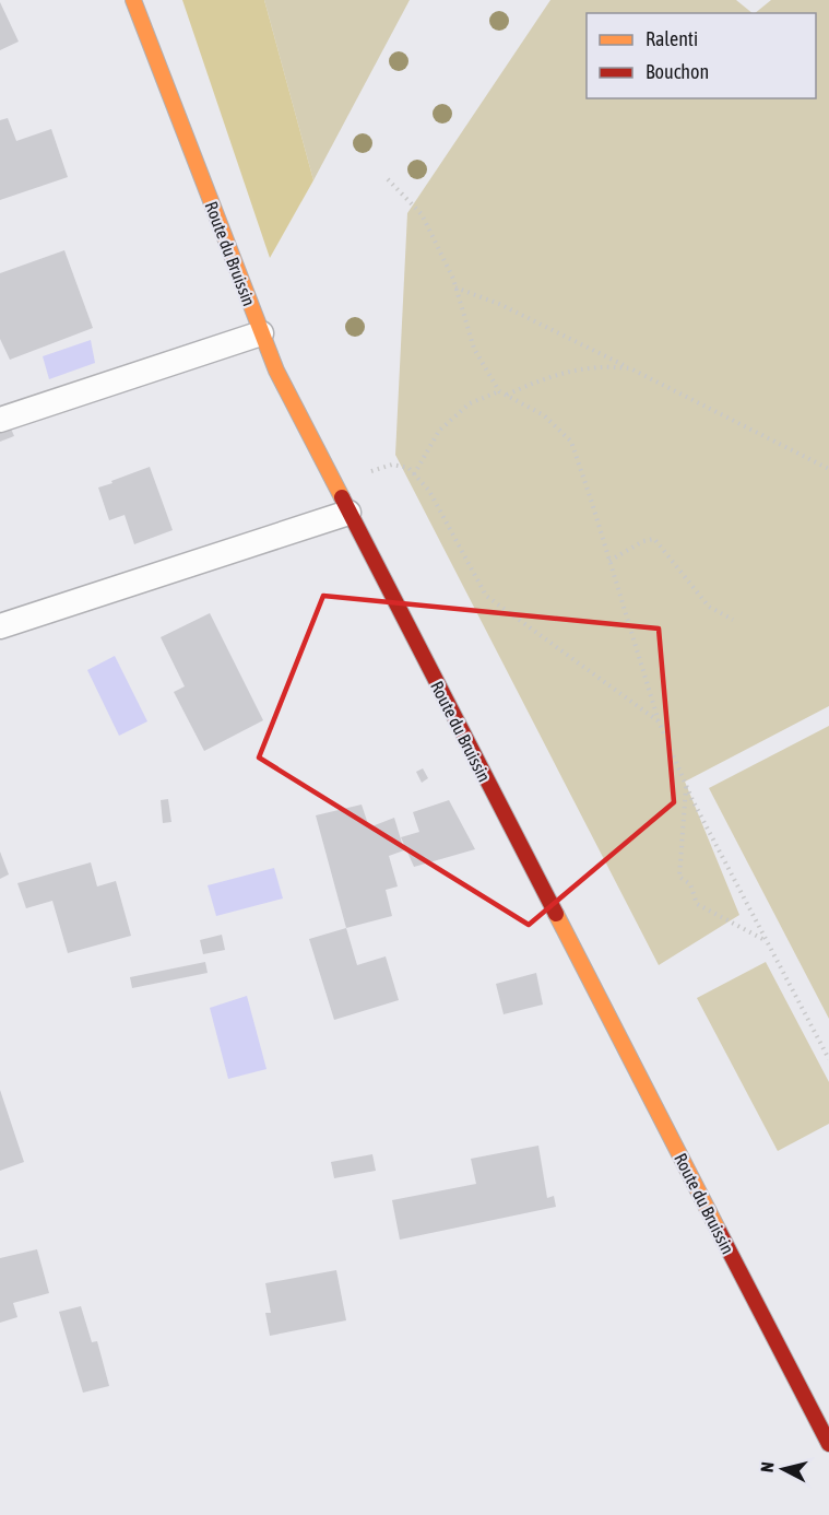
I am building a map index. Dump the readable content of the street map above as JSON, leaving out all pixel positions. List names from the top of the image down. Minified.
{"streets":{"street":["Route du Bruissin"]},"legend":["Ralenti","Bouchon"],"north":"left"}
